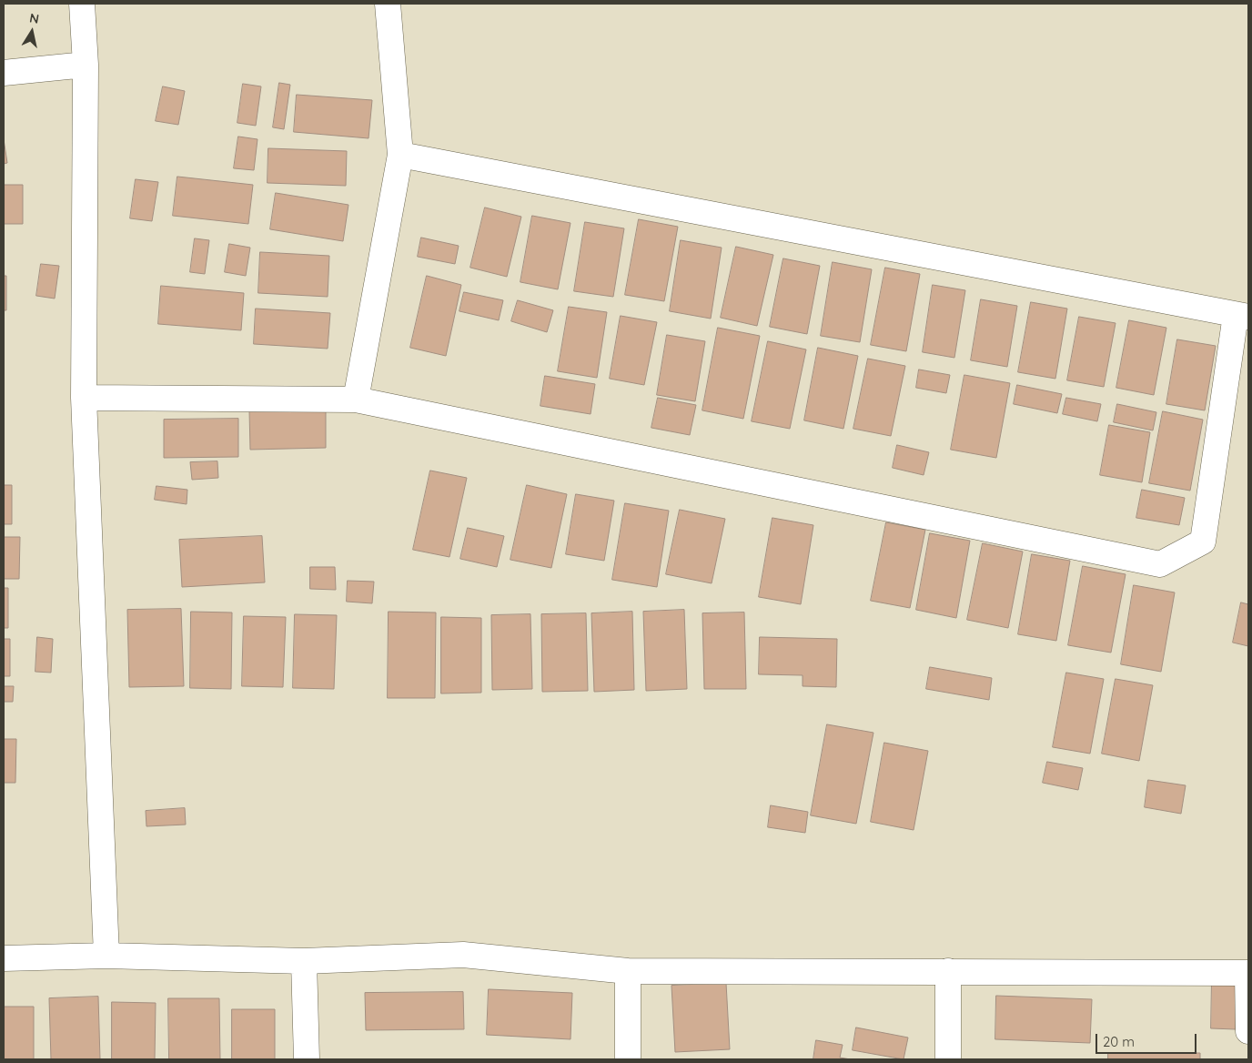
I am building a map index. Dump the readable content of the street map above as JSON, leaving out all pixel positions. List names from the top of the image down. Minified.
{"scale_bar":"20 m","north":"top"}
